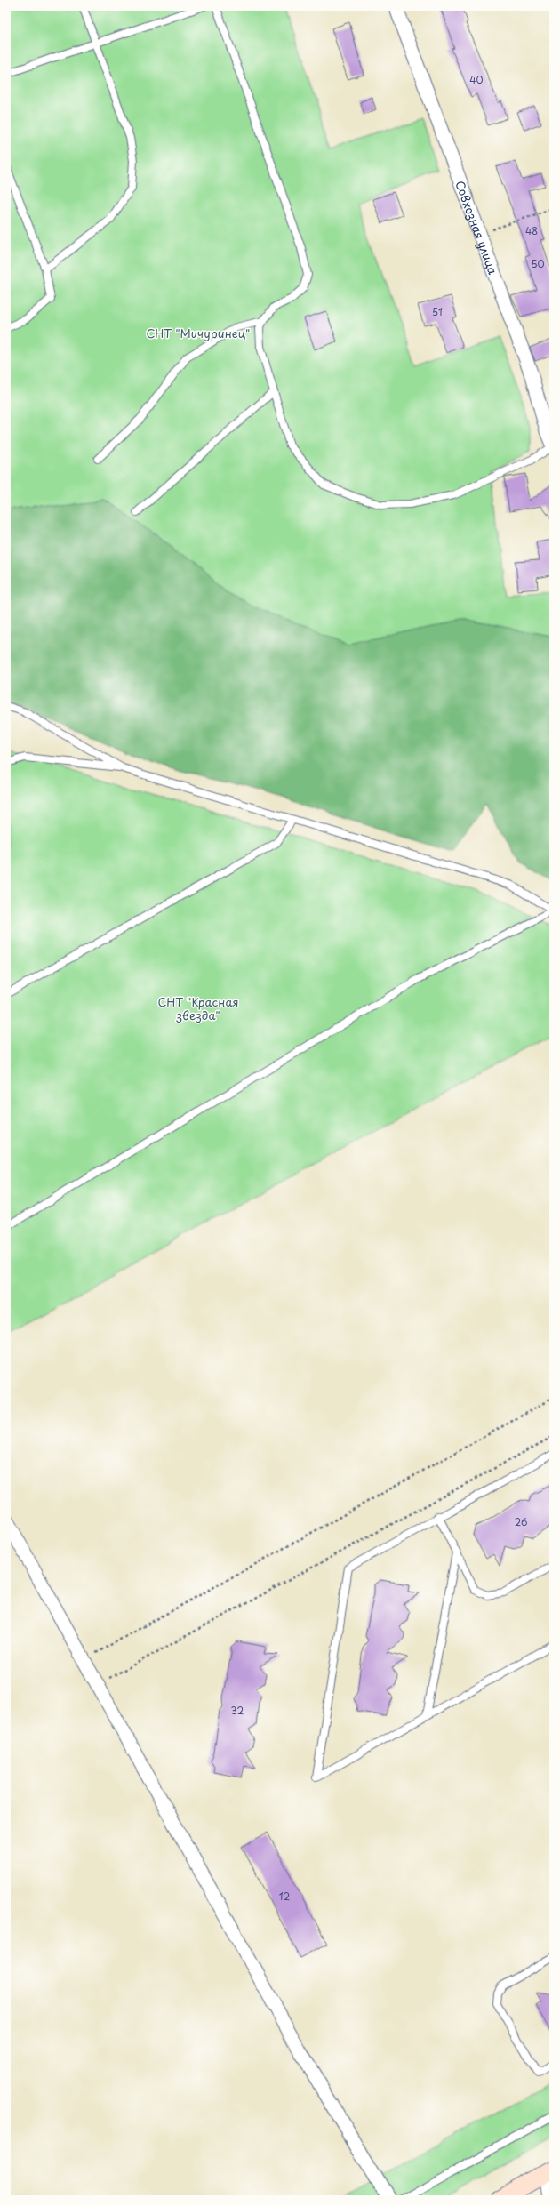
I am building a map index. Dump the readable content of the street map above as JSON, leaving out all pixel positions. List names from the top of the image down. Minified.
{"streets":{"street":["Совхозная улица"]},"parks":["СНТ \"Мичуринец\"","СНТ \"Красная звезда\""],"house_numbers":["40","48","50","51","26","32","12"]}
